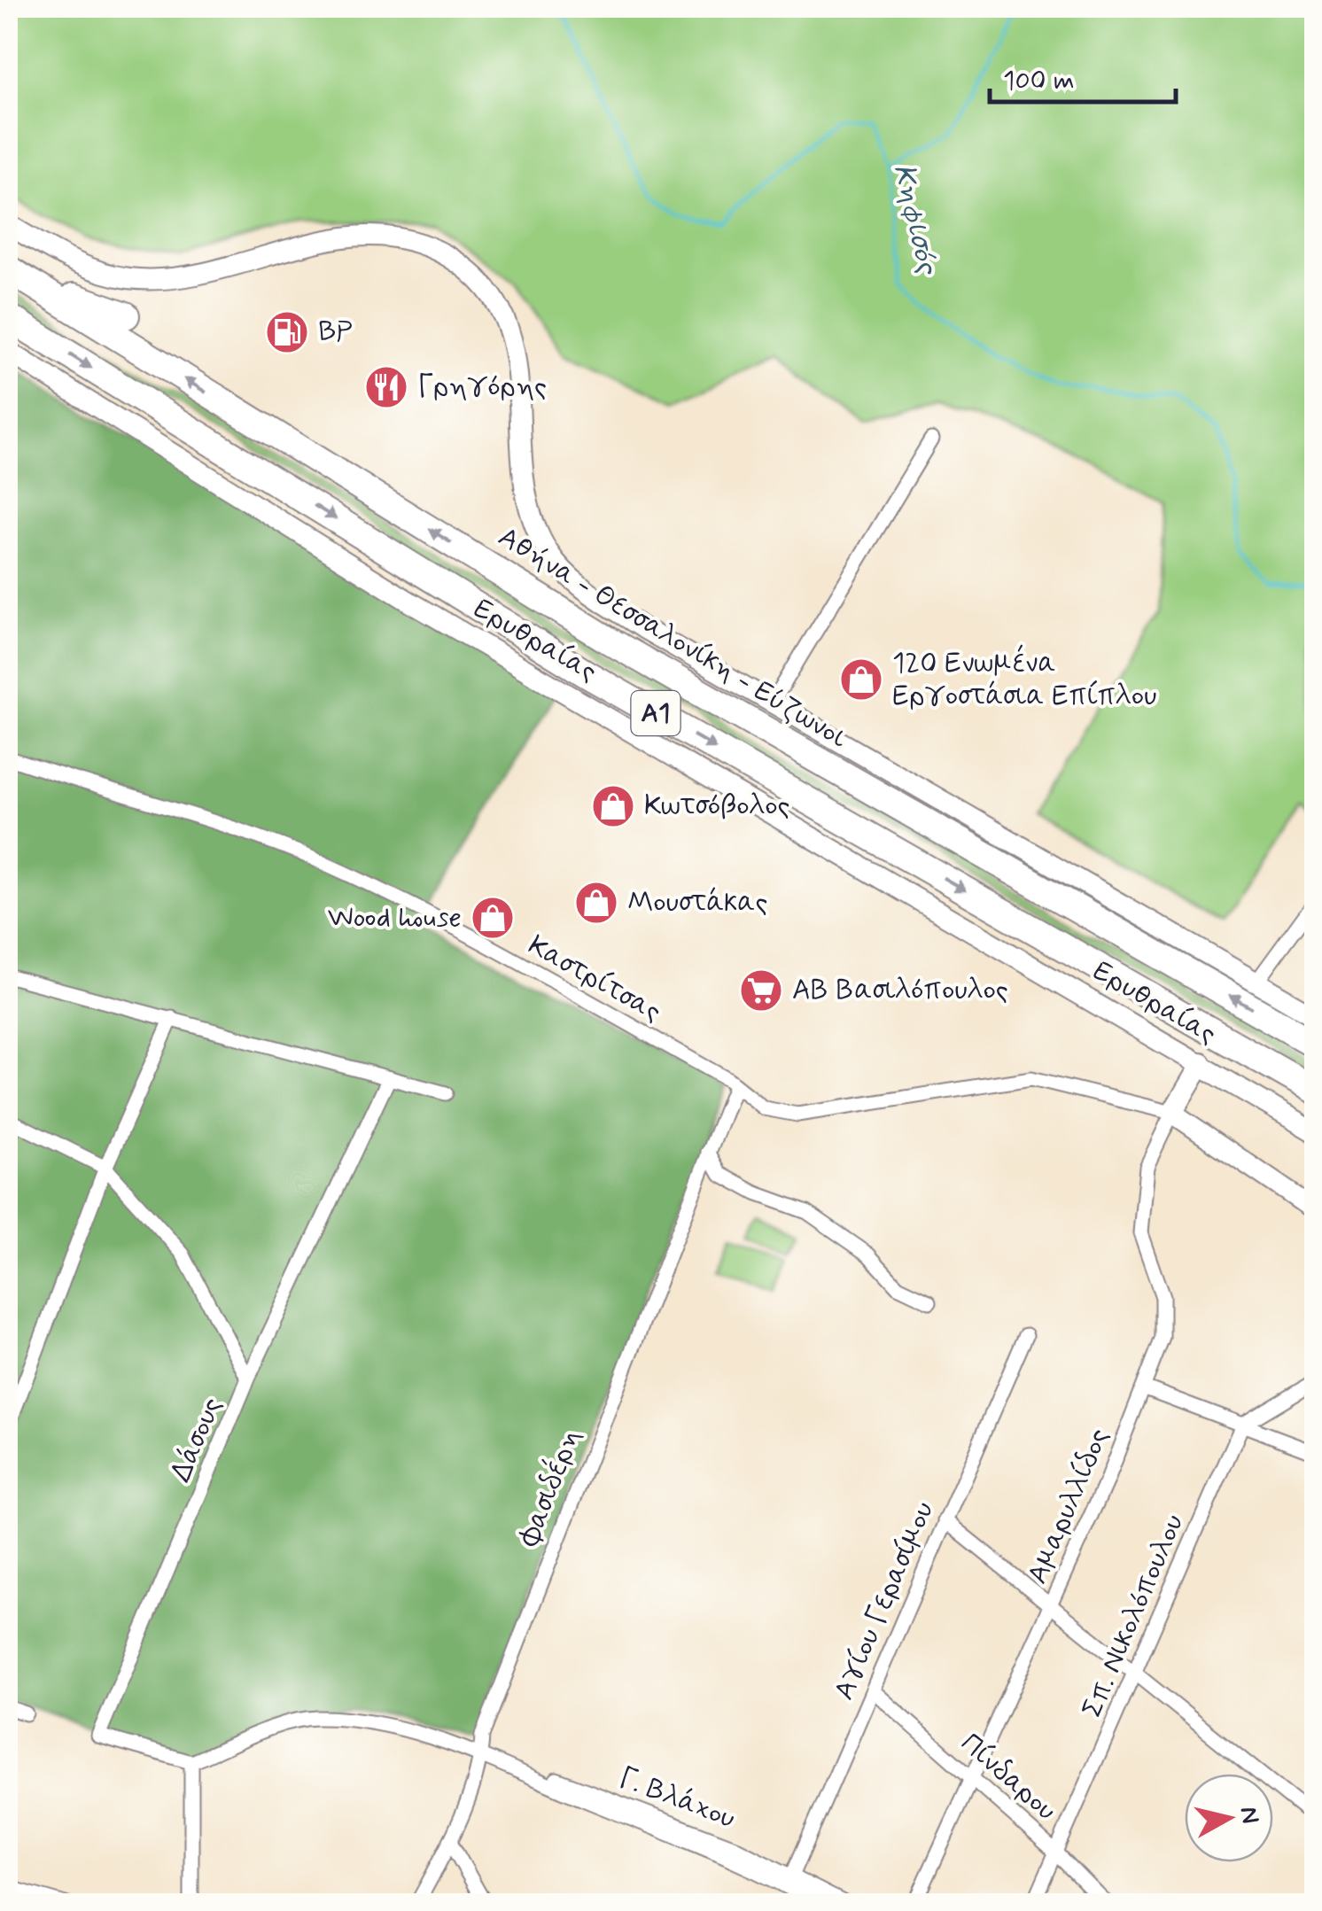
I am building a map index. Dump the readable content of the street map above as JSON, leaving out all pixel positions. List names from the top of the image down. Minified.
{"streets":{"highway":["Αθήνα - Θεσσαλονίκη - Εύζωνοι","Α1"],"main road":["Ερυθραίας"],"street":["Καστρίτσας","Δάσους","Φασιδέρη","Αμαρυλλίδος","Αγίου Γερασίμου","Σπ. Νικολόπουλου","Πίνδαρου","Γ. Βλάχου"]},"crossings":[["Καστρίτσας","Φασιδέρη"],["Καστρίτσας","Αμαρυλλίδος"],["Δάσους","Γ. Βλάχου"],["Φασιδέρη","Γ. Βλάχου"],["Αμαρυλλίδος","Πίνδαρου"],["Αγίου Γερασίμου","Πίνδαρου"],["Αγίου Γερασίμου","Γ. Βλάχου"],["Σπ. Νικολόπουλου","Πίνδαρου"]],"water":["Κηφισός"],"places":{"fuel station":["BP"],"restaurant":["Γρηγόρης"],"shop":["120 Ενωμένα Εργοστάσια Επίπλου","Κωτσόβολος","Μουστάκας","Wood house"],"supermarket":["ΑΒ Βασιλόπουλος"]},"scale_bar":"100 m","north":"right"}
